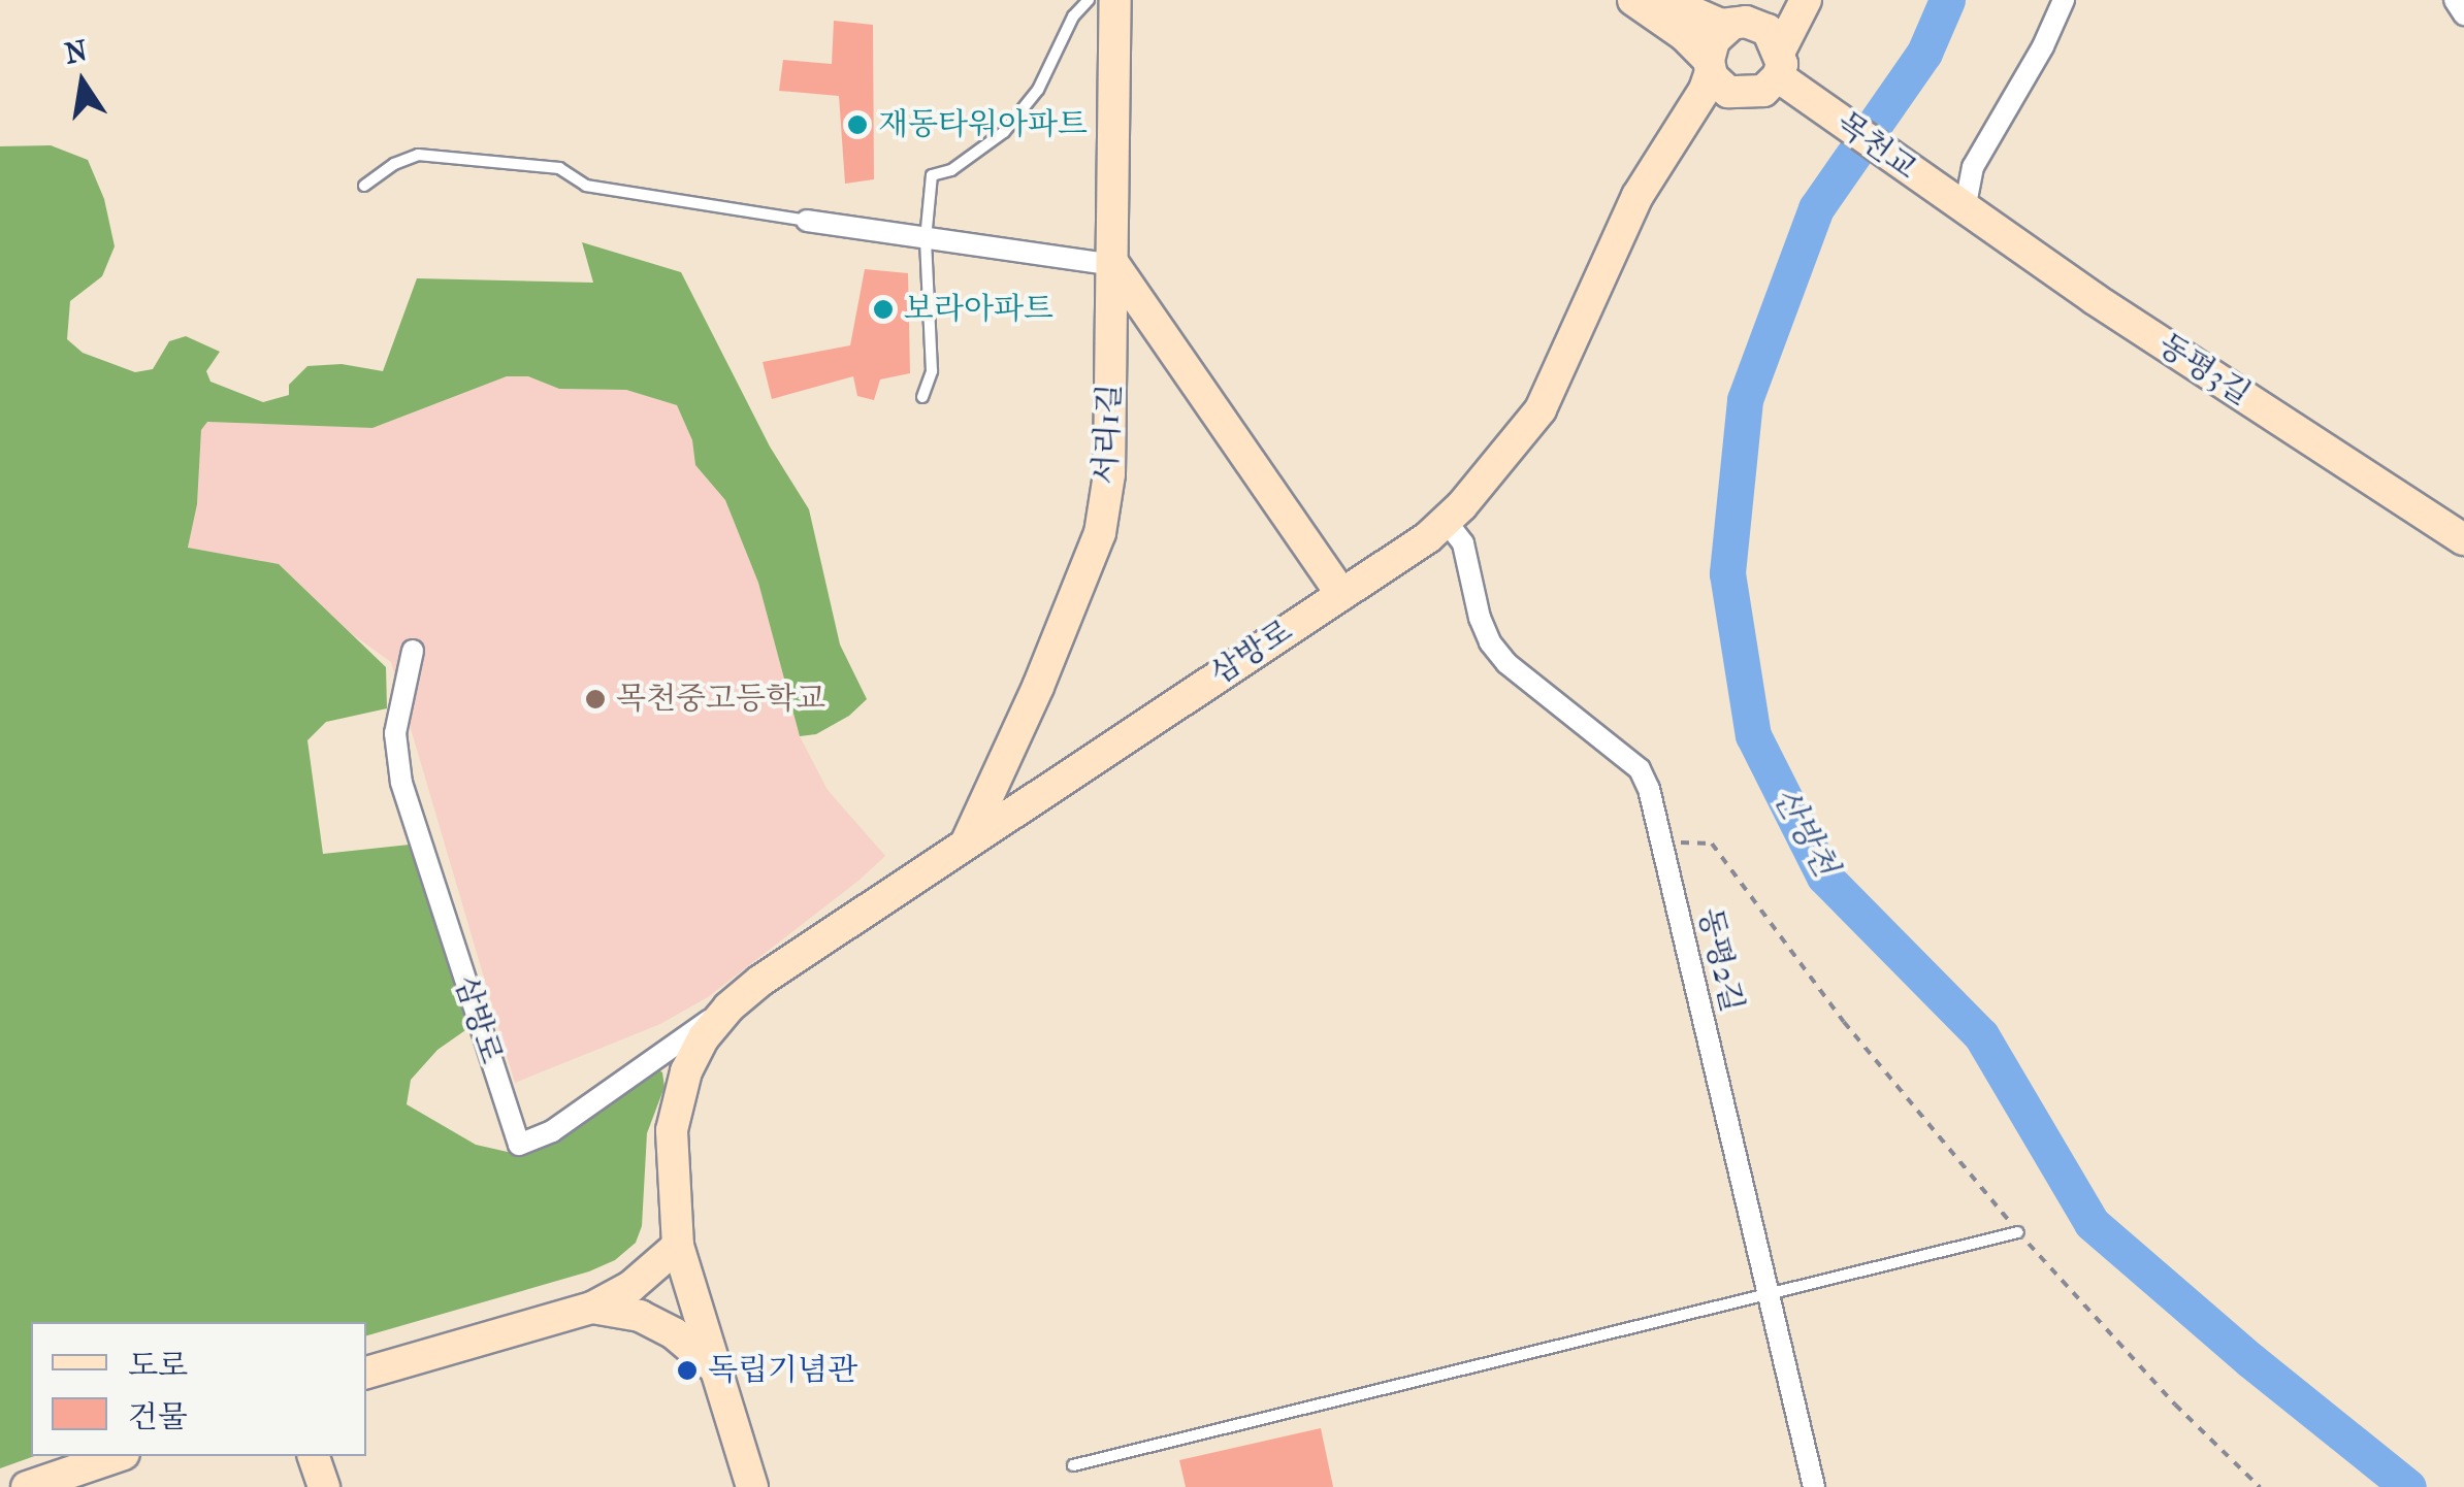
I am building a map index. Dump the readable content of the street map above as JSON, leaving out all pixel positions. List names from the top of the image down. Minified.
{"streets":{"street":["목천교","동평3길","서리1길","삼방로","동평2길"]},"crossings":[["목천교","동평3길"],["목천교","삼방로"],["서리1길","삼방로"],["삼방로","동평2길"]],"water":["산방천"],"places":["재동타워아파트","보라아파트","목천중고등학교","독립기념관"],"legend":["도로","건물"],"north":"top"}
